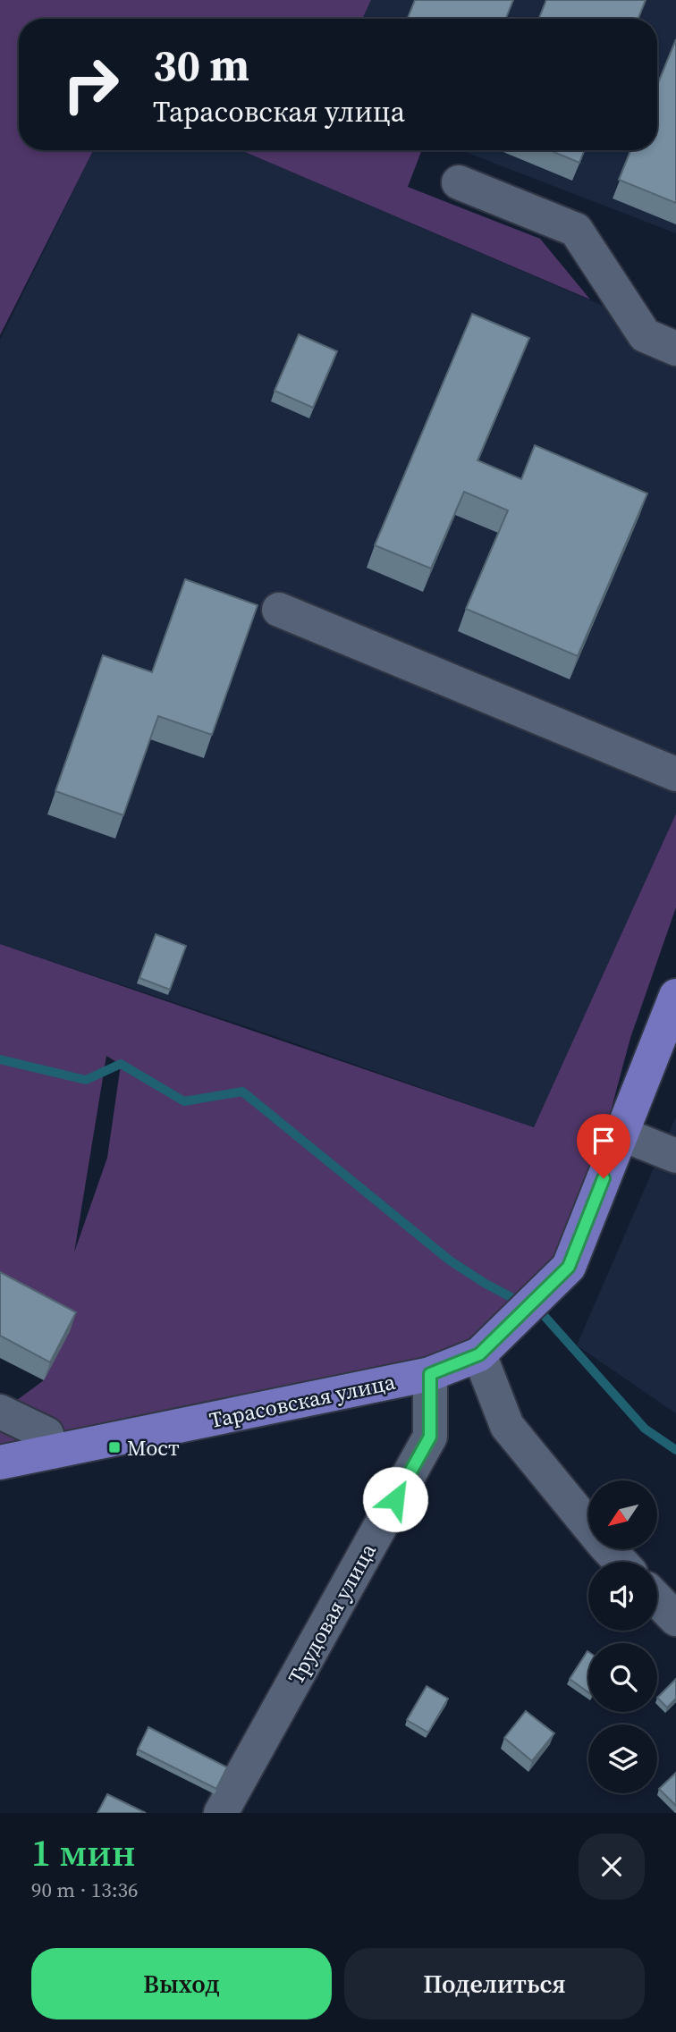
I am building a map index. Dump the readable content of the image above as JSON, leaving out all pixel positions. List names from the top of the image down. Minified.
{"streets":{"main road":["Тарасовская улица"],"street":["Трудовая улица"]},"crossings":[["Тарасовская улица","Трудовая улица"]],"places":{"transit":["Мост"]},"north":"bottom left","page":{"turn":["30 m","Тарасовская улица"],"heading":["1 мин","90 m · 13:36"],"buttons":["Выход","Поделиться"]}}
